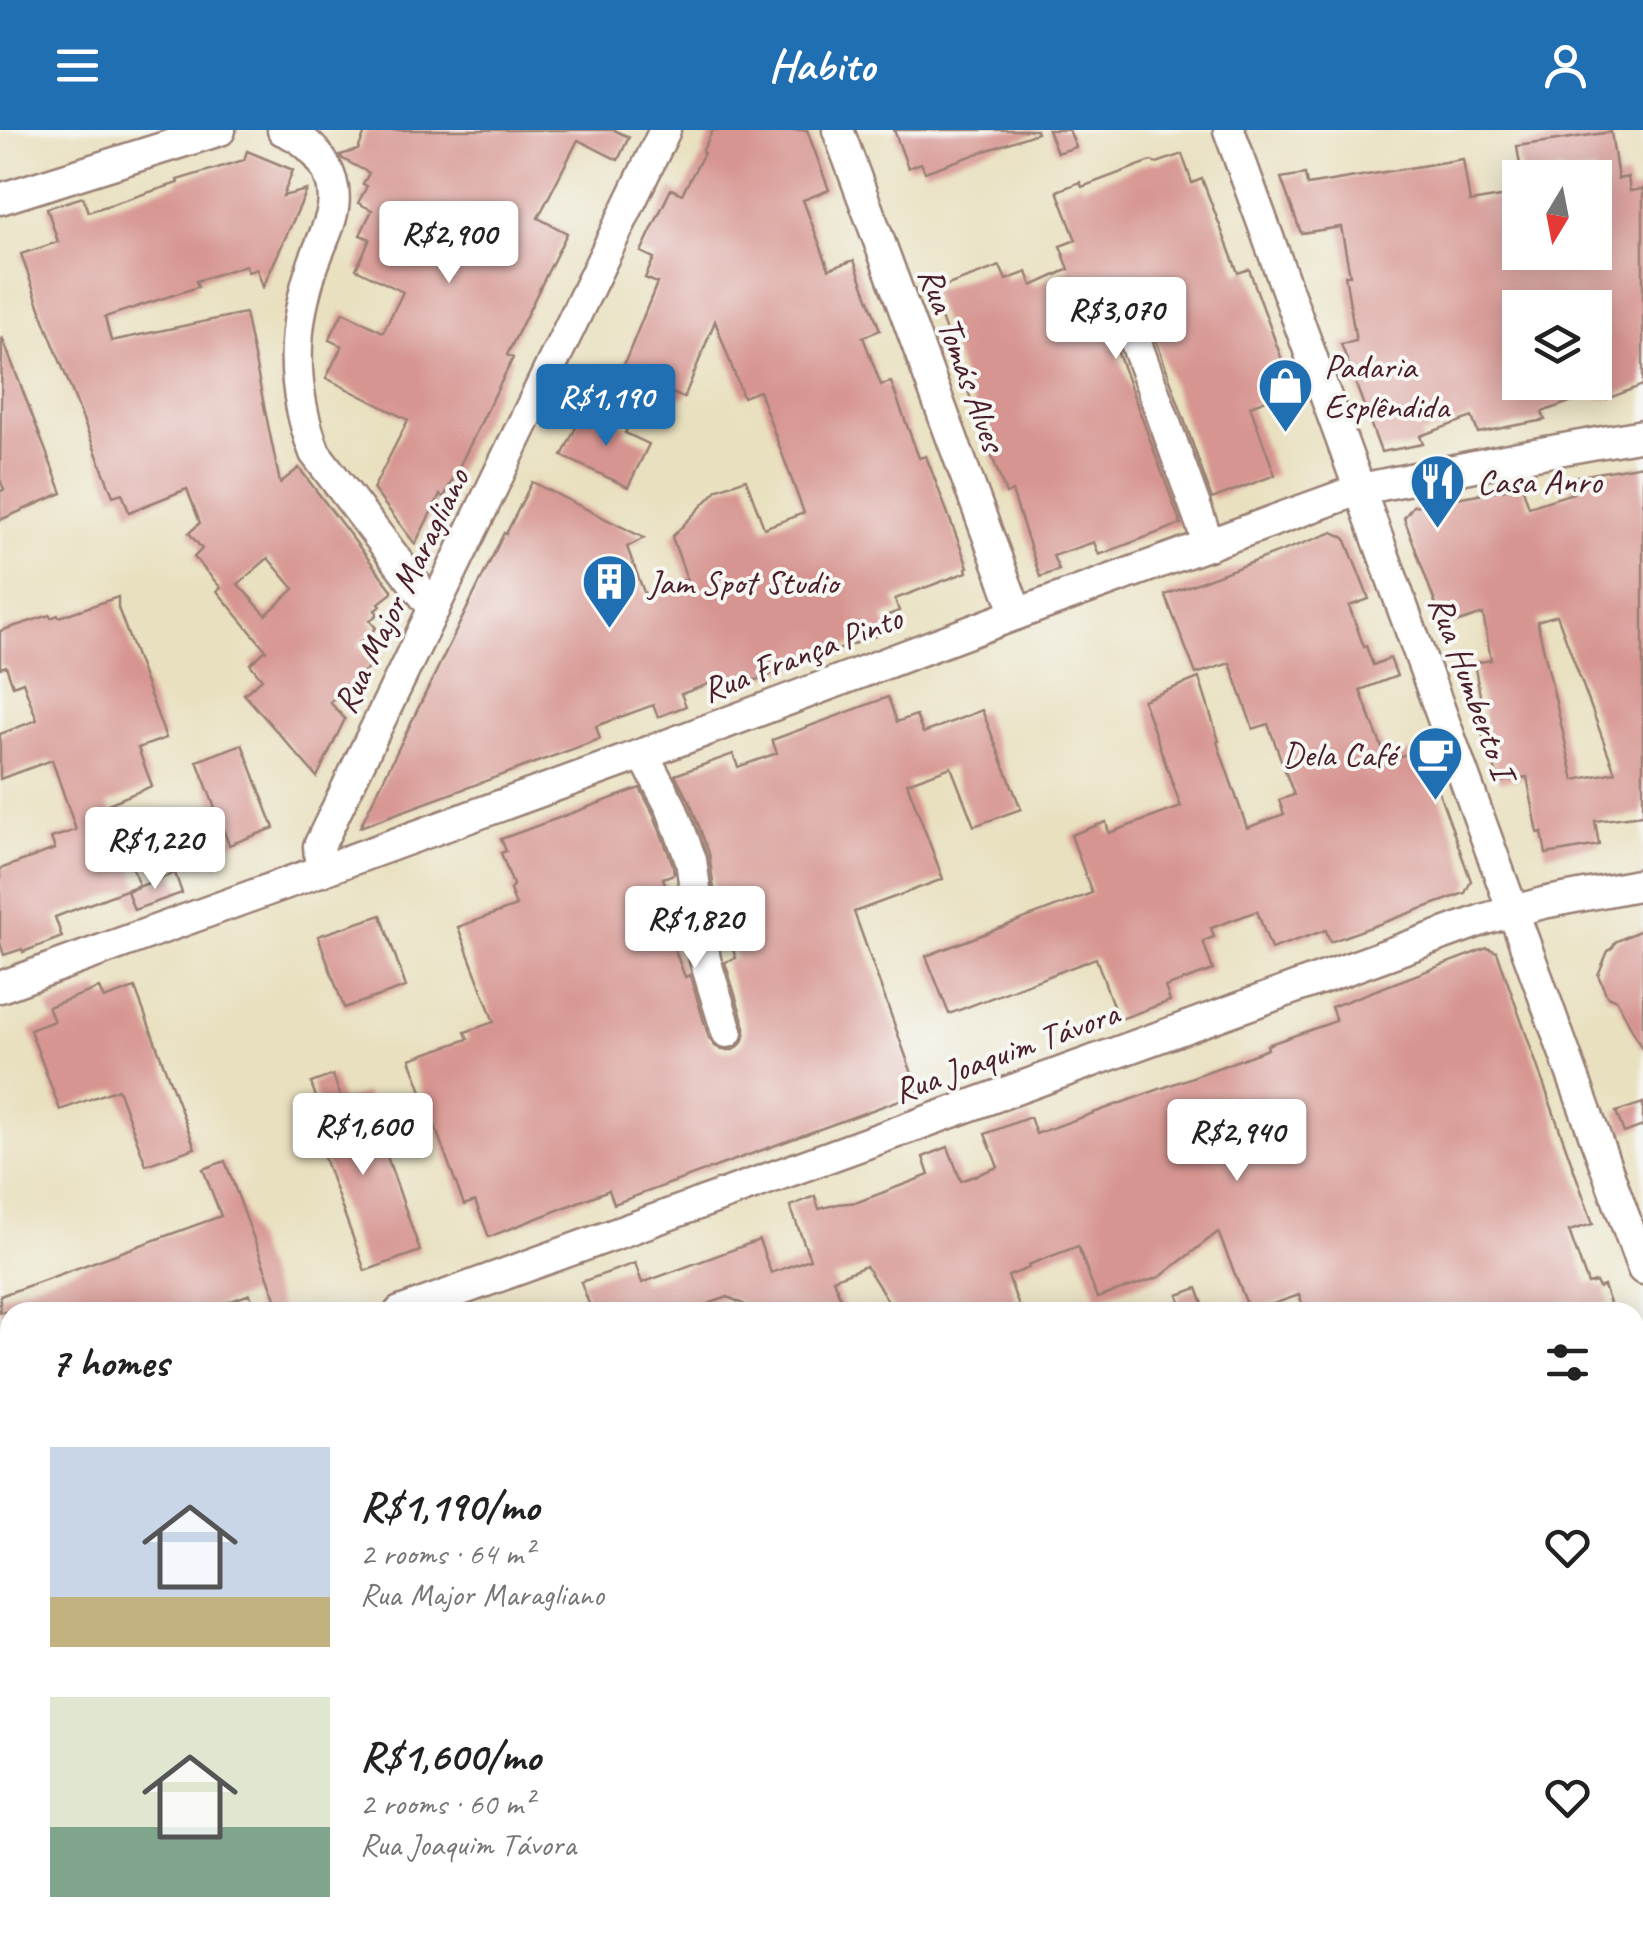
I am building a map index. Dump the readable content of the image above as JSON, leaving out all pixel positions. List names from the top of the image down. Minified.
{"streets":{"street":["Rua Tomás Alves","Rua Major Maragliano","Rua França Pinto","Rua Humberto I","Rua Joaquim Távora"]},"crossings":[["Rua Tomás Alves","Rua França Pinto"],["Rua Major Maragliano","Rua França Pinto"],["Rua França Pinto","Rua Humberto I"],["Rua Humberto I","Rua Joaquim Távora"]],"places":{"shop":["Padaria Esplêndida"],"restaurant":["Casa Anro"],"building":["Jam Spot Studio"],"cafe":["Dela Café"]},"north":"bottom","page":{"header":"Habito","price":["R$2,900","R$3,070","R$1,190","R$1,220","R$1,820","R$1,600","R$2,940"],"heading":"7 homes","list":[{"name":"R$1,190/mo","note":"2 rooms · 64 m² · Rua Major Maragliano"},{"name":"R$1,600/mo","note":"2 rooms · 60 m² · Rua Joaquim Távora"}]}}
